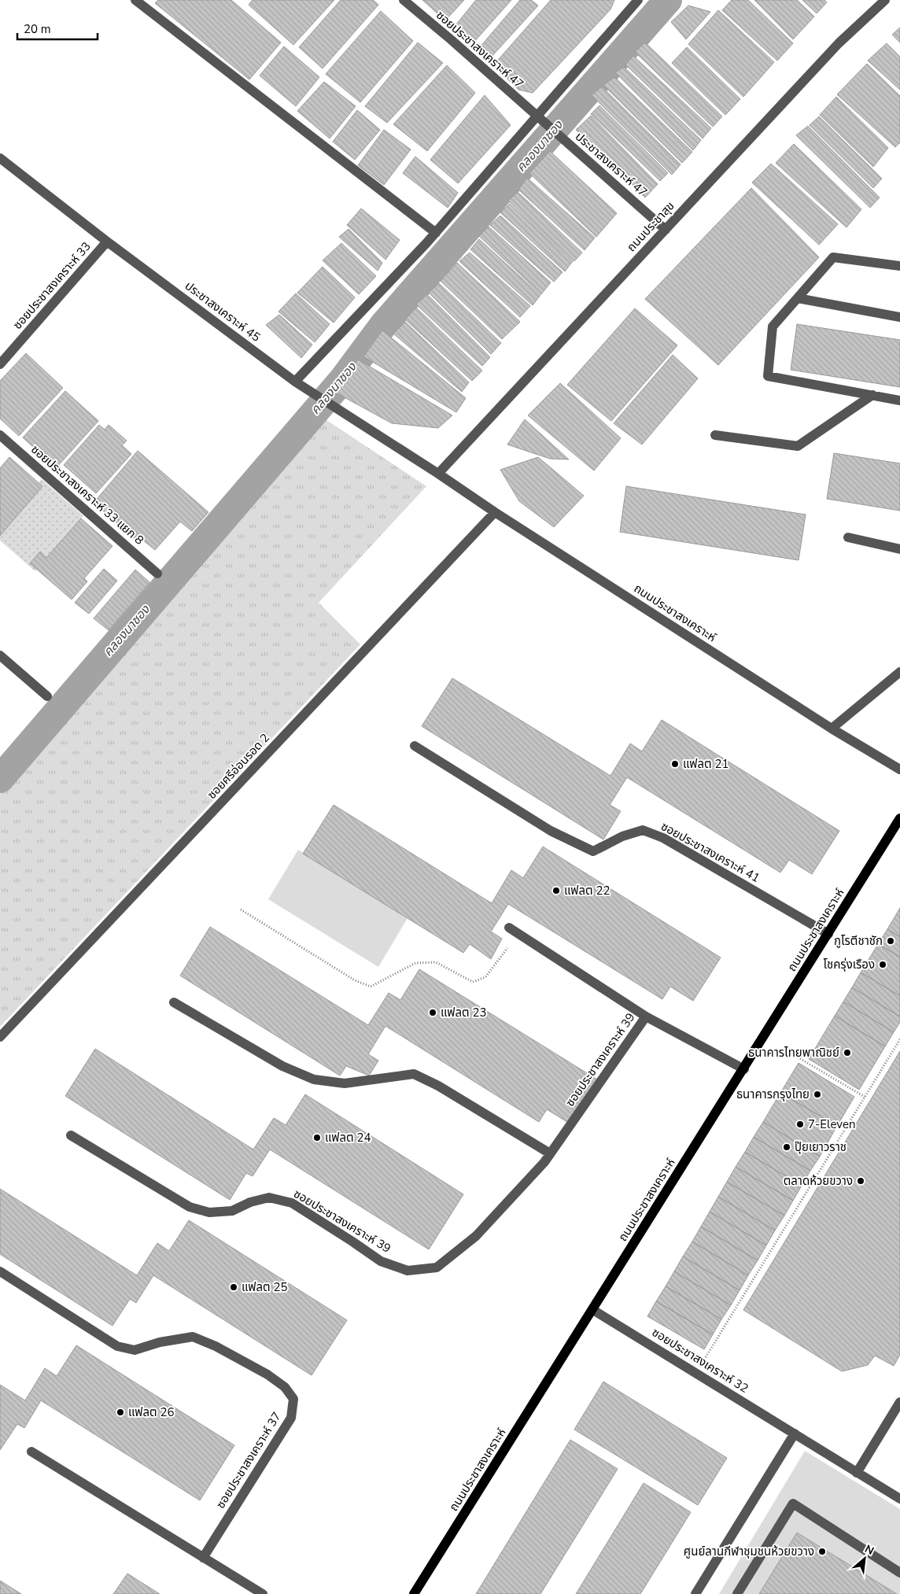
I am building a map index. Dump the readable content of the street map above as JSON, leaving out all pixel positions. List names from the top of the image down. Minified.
{"streets":{"main road":["ถนนประชาสงเคราะห์"],"street":["ซอยประชาสงเคราะห์ 47","ประชาสงเคราะห์ 47","ถนนประชาสุข","ซอยประชาสงเคราะห์ 33","ประชาสงเคราะห์ 45","ซอยประชาสงเคราะห์ 33 แยก 8","ซอยศรีอ่อนรอด 2","ซอยประชาสงเคราะห์ 41","ซอยประชาสงเคราะห์ 39","ซอยประชาสงเคราะห์ 32","ซอยประชาสงเคราะห์ 37"]},"crossings":[["ซอยประชาสงเคราะห์ 47","ประชาสงเคราะห์ 47"],["ประชาสงเคราะห์ 47","ถนนประชาสุข"],["ถนนประชาสุข","ประชาสงเคราะห์ 45"],["ถนนประชาสุข","ถนนประชาสงเคราะห์"],["ซอยประชาสงเคราะห์ 33","ประชาสงเคราะห์ 45"],["ประชาสงเคราะห์ 45","ถนนประชาสงเคราะห์"],["ถนนประชาสงเคราะห์","ซอยศรีอ่อนรอด 2"],["ถนนประชาสงเคราะห์","ซอยประชาสงเคราะห์ 41"],["ถนนประชาสงเคราะห์","ซอยประชาสงเคราะห์ 39"],["ถนนประชาสงเคราะห์","ซอยประชาสงเคราะห์ 32"]],"water":["คลองนาซอง"],"places":["แฟลต 21","แฟลต 22","กูโรตีชาชัก","โชครุ่งเรือง","แฟลต 23","ธนาคารไทยพาณิชย์","ธนาคารกรุงไทย","7-Eleven","แฟลต 24","ปุ๊ยเยาวราช","ตลาดห้วยขวาง","แฟลต 25","แฟลต 26","ศูนย์ลานกีฬาชุมชนห้วยขวาง"],"scale_bar":"20 m","north":"top right"}
